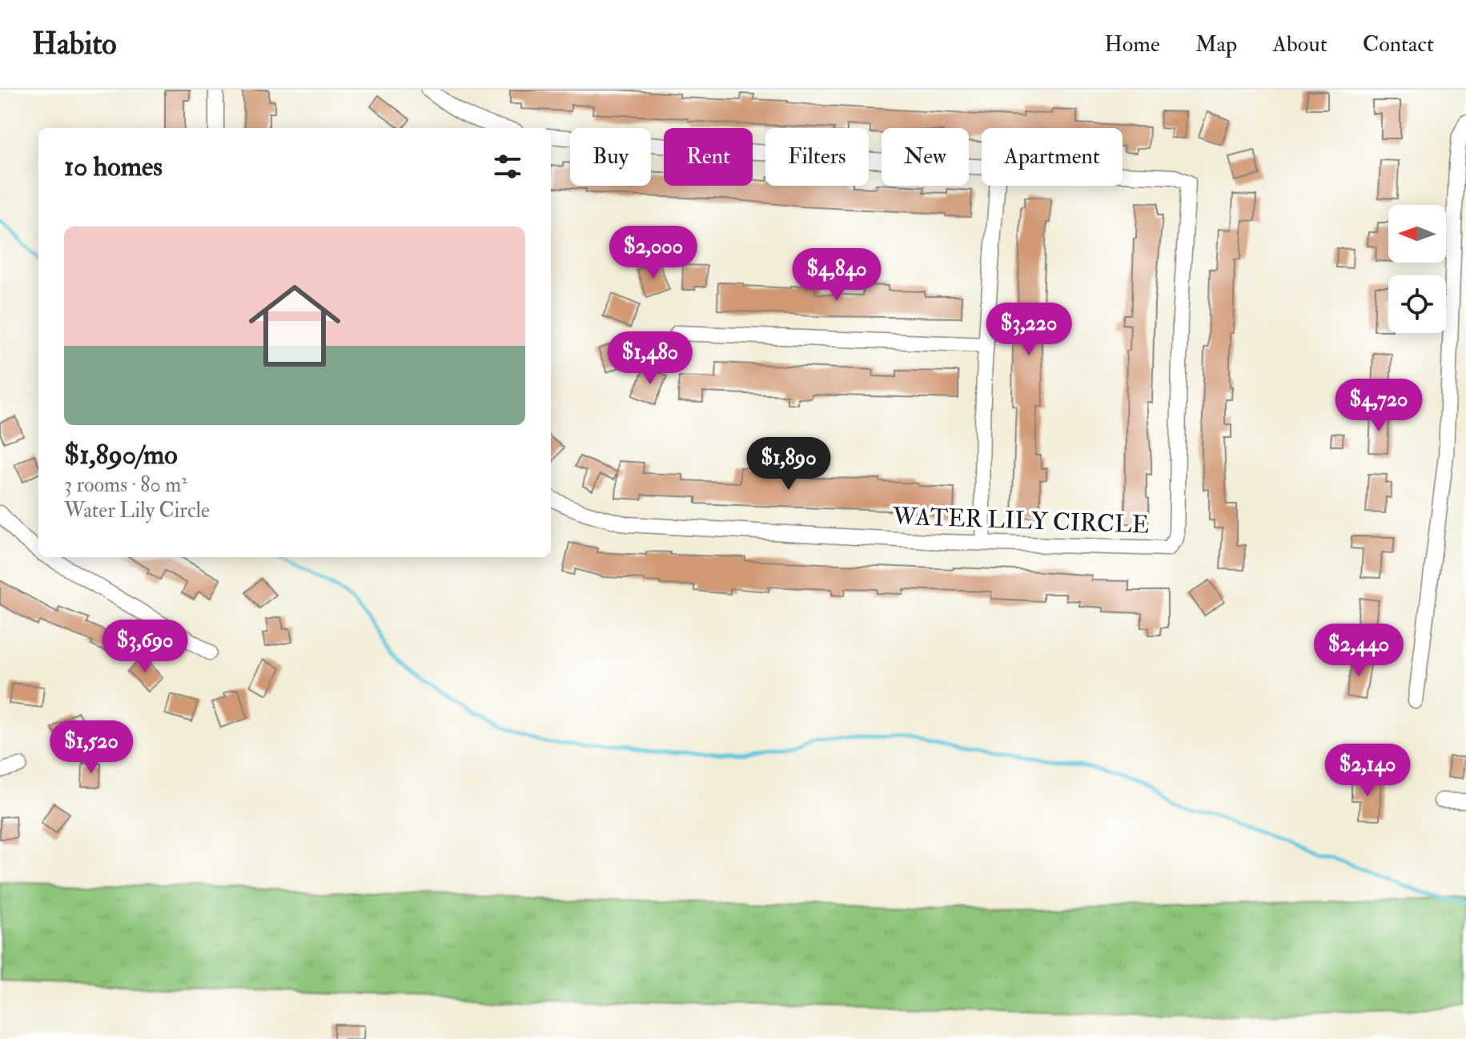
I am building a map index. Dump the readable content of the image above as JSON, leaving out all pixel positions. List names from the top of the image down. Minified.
{"streets":{"street":["WATER LILY CIRCLE"]},"north":"left","page":{"header":"Habito","nav":["Home","Map","About","Contact"],"chip":["Buy","Rent","Filters","New","Apartment"],"heading":"10 homes","list":[{"name":"$1,890/mo","note":"3 rooms · 80 m² · Water Lily Circle"}],"price":["$2,000","$4,840","$3,220","$1,480","$4,720","$1,890","$3,690","$2,440","$1,520","$2,140"]}}
